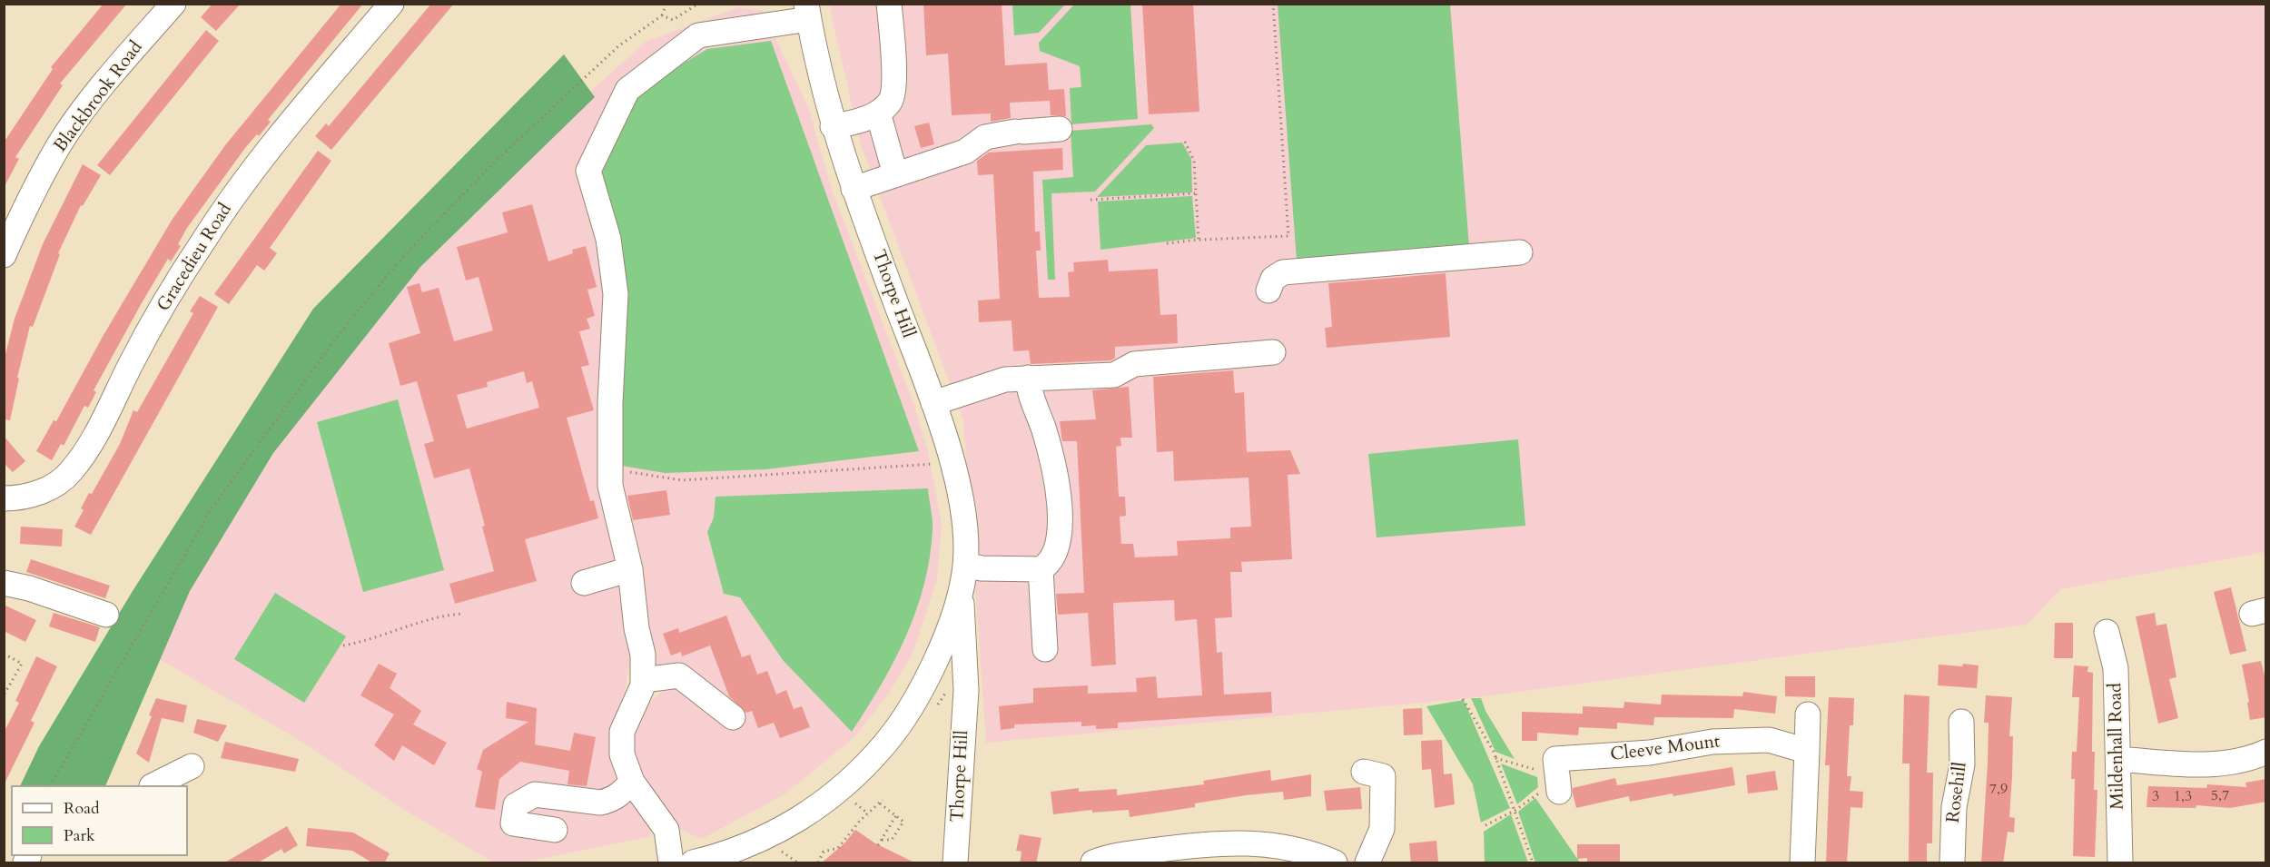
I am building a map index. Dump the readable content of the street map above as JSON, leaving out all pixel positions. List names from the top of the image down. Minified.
{"streets":{"street":["Blackbrook Road","Gracedieu Road","Thorpe Hill","Mildenhall Road","Cleeve Mount","Rosehill"]},"house_numbers":["7,9","5,7","3","1,3"],"legend":["Road","Park"]}
